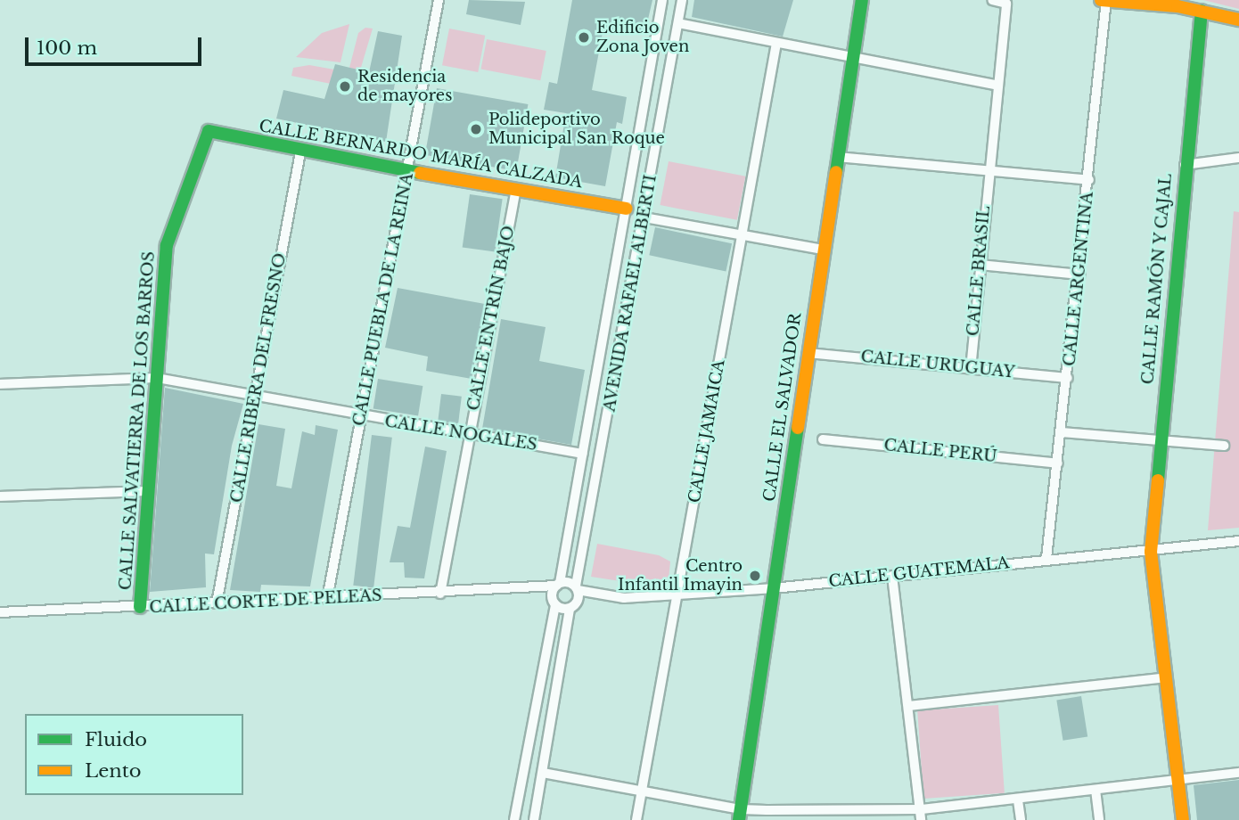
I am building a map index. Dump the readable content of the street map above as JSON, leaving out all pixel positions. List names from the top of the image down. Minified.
{"streets":{"street":["CALLE BERNARDO MARÍA CALZADA","CALLE BRASIL","CALLE ARGENTINA","CALLE RAMÓN Y CAJAL","AVENIDA RAFAEL ALBERTI","CALLE PUEBLA DE LA REINA","CALLE ENTRÍN BAJO","CALLE URUGUAY","CALLE RIBERA DEL FRESNO","CALLE EL SALVADOR","CALLE SALVATIERRA DE LOS BARROS","CALLE JAMAICA","CALLE NOGALES","CALLE PERÚ","CALLE GUATEMALA","CALLE CORTE DE PELEAS"]},"crossings":[["CALLE BERNARDO MARÍA CALZADA","AVENIDA RAFAEL ALBERTI"],["CALLE BERNARDO MARÍA CALZADA","CALLE PUEBLA DE LA REINA"],["CALLE BERNARDO MARÍA CALZADA","CALLE ENTRÍN BAJO"],["CALLE BERNARDO MARÍA CALZADA","CALLE RIBERA DEL FRESNO"],["CALLE BERNARDO MARÍA CALZADA","CALLE SALVATIERRA DE LOS BARROS"],["CALLE BRASIL","CALLE URUGUAY"],["CALLE ARGENTINA","CALLE URUGUAY"],["CALLE ARGENTINA","CALLE PERÚ"],["CALLE ARGENTINA","CALLE GUATEMALA"],["CALLE RAMÓN Y CAJAL","CALLE GUATEMALA"],["AVENIDA RAFAEL ALBERTI","CALLE NOGALES"],["AVENIDA RAFAEL ALBERTI","CALLE GUATEMALA"],["AVENIDA RAFAEL ALBERTI","CALLE CORTE DE PELEAS"],["CALLE PUEBLA DE LA REINA","CALLE NOGALES"],["CALLE PUEBLA DE LA REINA","CALLE CORTE DE PELEAS"],["CALLE ENTRÍN BAJO","CALLE NOGALES"],["CALLE ENTRÍN BAJO","CALLE CORTE DE PELEAS"],["CALLE URUGUAY","CALLE EL SALVADOR"],["CALLE RIBERA DEL FRESNO","CALLE NOGALES"],["CALLE RIBERA DEL FRESNO","CALLE CORTE DE PELEAS"],["CALLE EL SALVADOR","CALLE GUATEMALA"],["CALLE SALVATIERRA DE LOS BARROS","CALLE NOGALES"],["CALLE SALVATIERRA DE LOS BARROS","CALLE CORTE DE PELEAS"],["CALLE JAMAICA","CALLE GUATEMALA"],["CALLE GUATEMALA","CALLE CORTE DE PELEAS"]],"places":["Edificio Zona Joven","Residencia de mayores","Polideportivo Municipal San Roque","Centro Infantil Imayin"],"legend":["Fluido","Lento"],"scale_bar":"100 m"}
